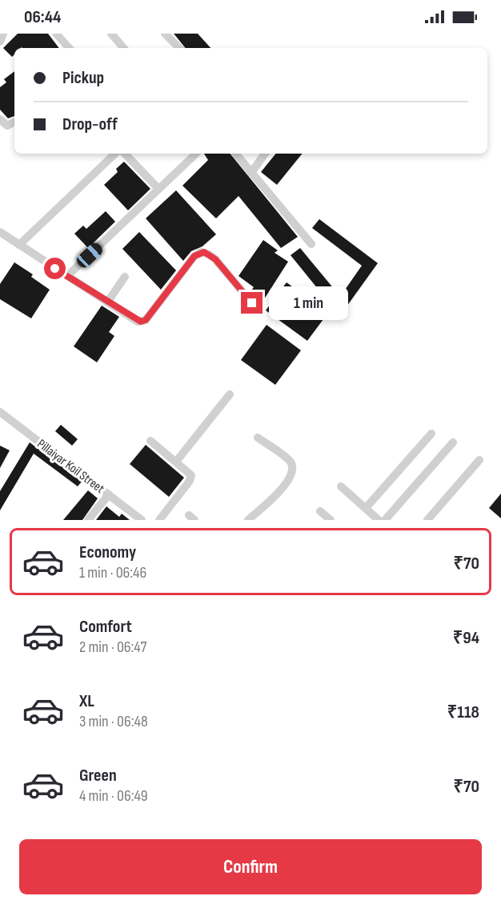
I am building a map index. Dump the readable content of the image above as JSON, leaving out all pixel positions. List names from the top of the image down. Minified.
{"streets":{"street":["Pillaiyar Koil Street"]},"page":{"status":"06:44","banner":["Pickup","Drop-off"],"bubble":"1 min","list":[{"name":"Economy","note":"1 min · 06:46","value":"₹70"},{"name":"Comfort","note":"2 min · 06:47","value":"₹94"},{"name":"XL","note":"3 min · 06:48","value":"₹118"},{"name":"Green","note":"4 min · 06:49","value":"₹70"}],"buttons":"Confirm"}}
